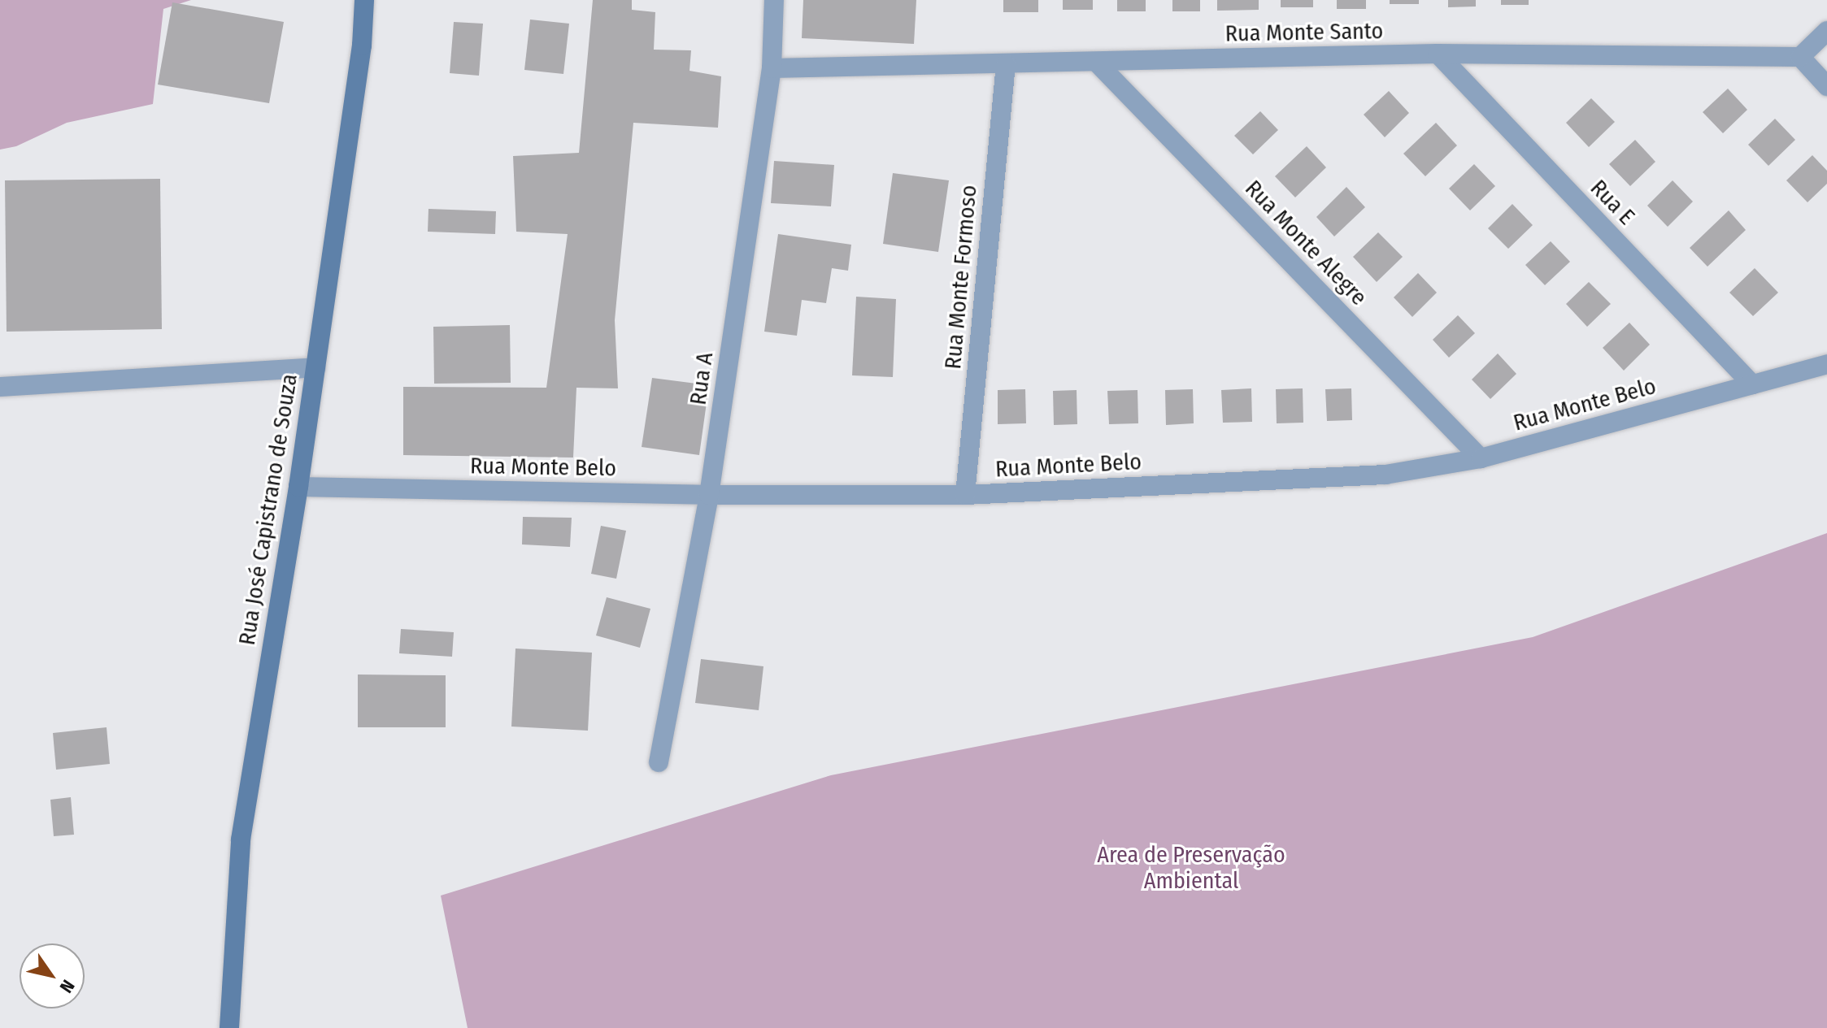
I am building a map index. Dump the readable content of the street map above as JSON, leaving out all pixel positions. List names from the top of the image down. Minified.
{"streets":{"main road":["Rua José Capistrano de Souza"],"street":["Rua Monte Santo","Rua E","Rua Monte Alegre","Rua Monte Formoso","Rua A","Rua Monte Belo"]},"crossings":[["Rua Monte Santo","Rua E"],["Rua Monte Santo","Rua Monte Alegre"],["Rua Monte Santo","Rua Monte Formoso"],["Rua Monte Santo","Rua A"],["Rua E","Rua Monte Belo"],["Rua Monte Alegre","Rua Monte Belo"],["Rua Monte Formoso","Rua Monte Belo"],["Rua A","Rua Monte Belo"],["Rua Monte Belo","Rua José Capistrano de Souza"]],"parks":["Area de Preservação Ambiental"],"north":"bottom right"}
